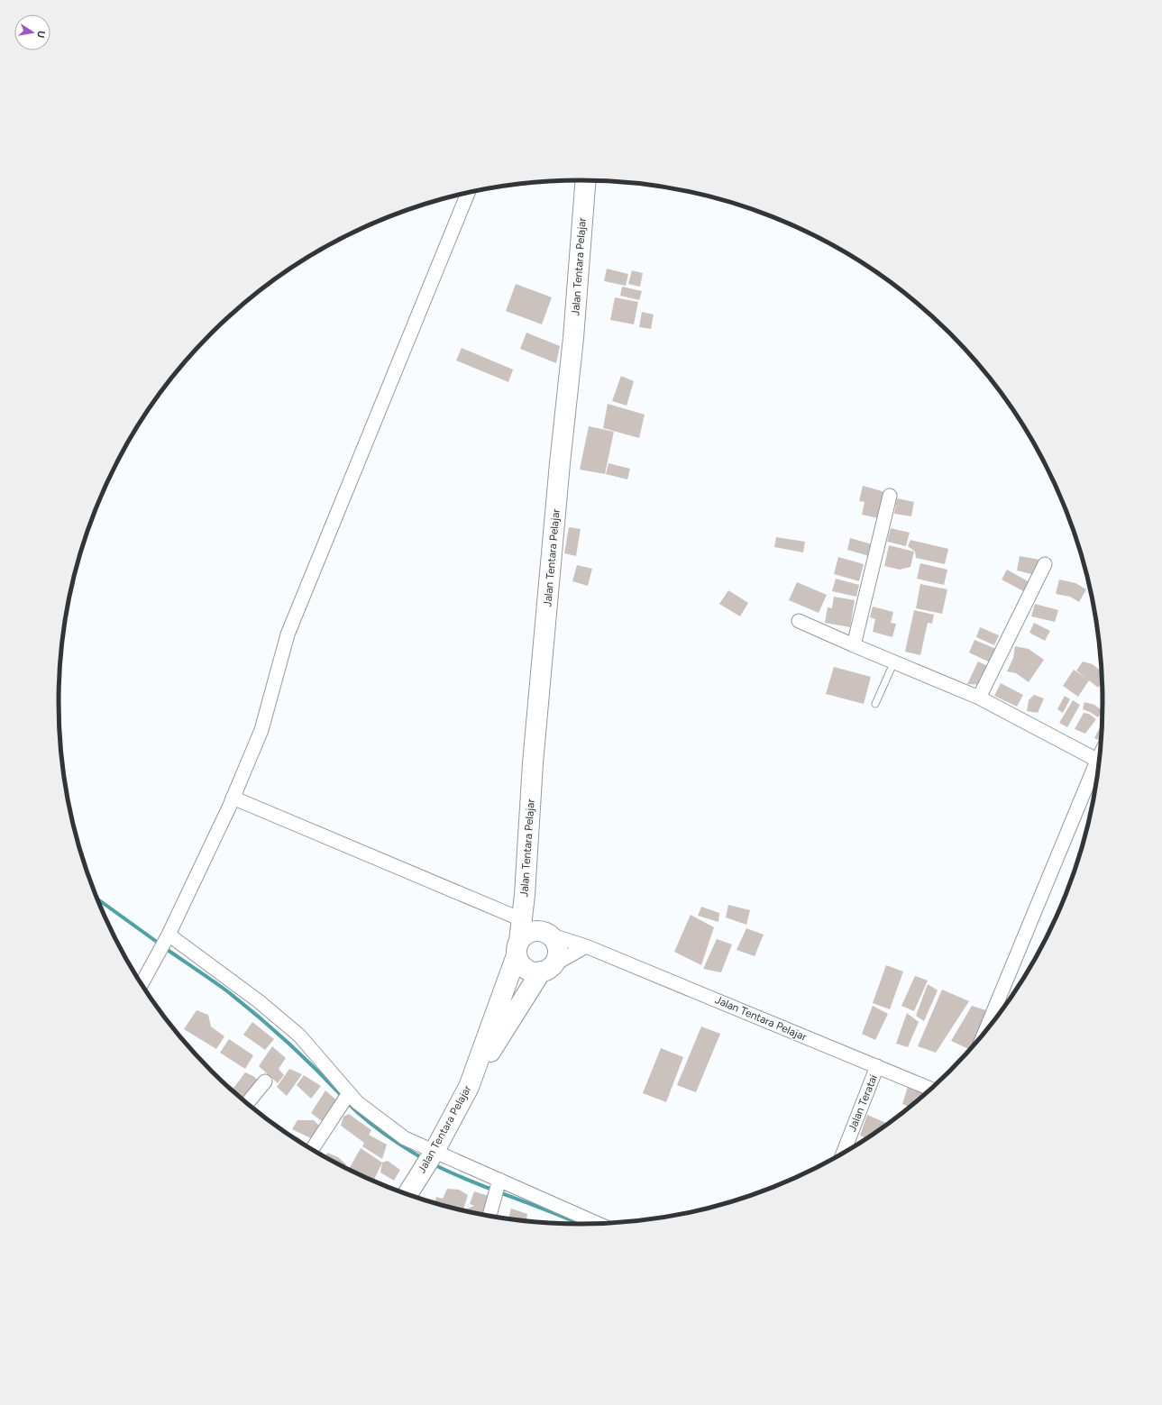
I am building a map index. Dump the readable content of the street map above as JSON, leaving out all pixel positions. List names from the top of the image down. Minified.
{"streets":{"highway":["Jalan Tentara Pelajar"],"street":["Jalan Teratai"]},"crossings":[["Jalan Tentara Pelajar","Jalan Teratai"]],"north":"right"}
